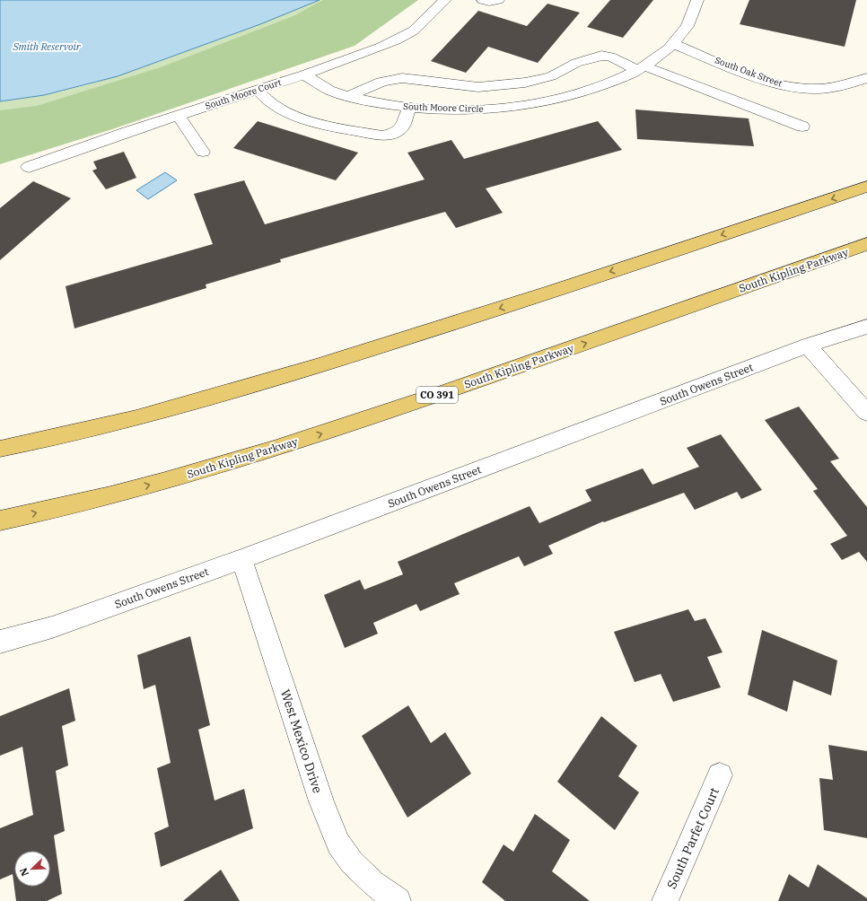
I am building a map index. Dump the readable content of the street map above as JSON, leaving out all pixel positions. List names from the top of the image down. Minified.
{"streets":{"main road":["South Kipling Parkway","CO 391"],"street":["South Oak Street","South Moore Court","South Moore Circle","South Owens Street","West Mexico Drive","South Parfet Court"]},"crossings":[["South Oak Street","South Moore Circle"],["South Moore Court","South Moore Circle"],["South Owens Street","West Mexico Drive"]],"water":["Smith Reservoir"],"north":"bottom left"}
